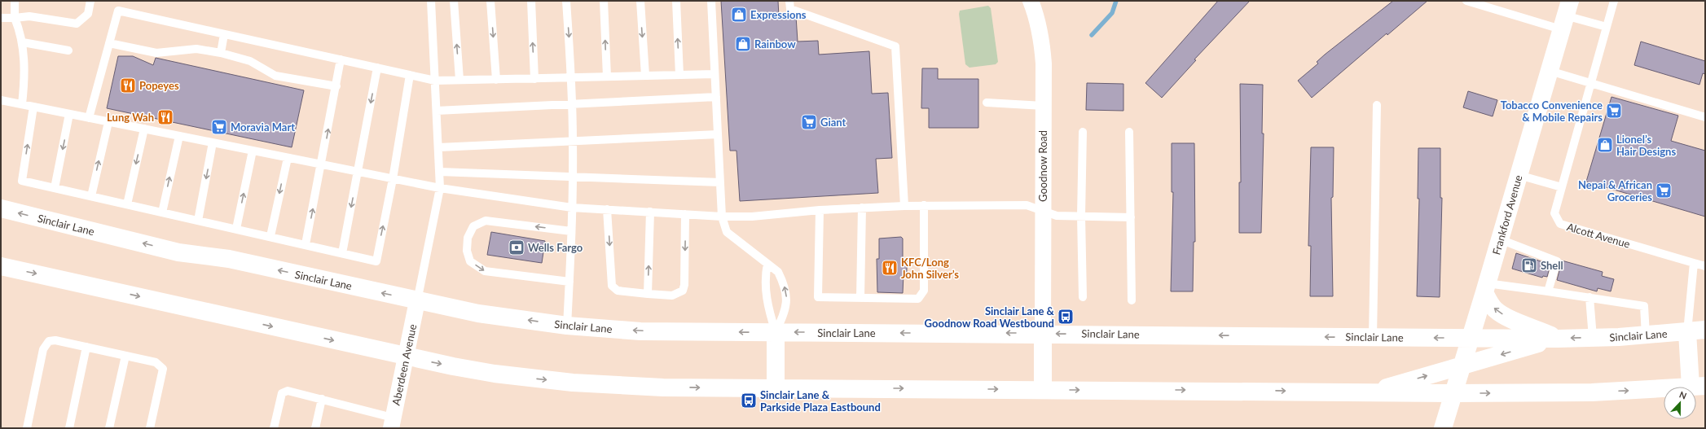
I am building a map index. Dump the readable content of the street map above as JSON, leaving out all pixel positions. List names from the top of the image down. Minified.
{"streets":{"street":["Goodnow Road","Frankford Avenue","Sinclair Lane","Aberdeen Avenue"],"lane":["Alcott Avenue"]},"crossings":[["Goodnow Road","Sinclair Lane"],["Frankford Avenue","Sinclair Lane"],["Sinclair Lane","Aberdeen Avenue"]],"places":{"shop":["Expressions","Rainbow","Lionel’s Hair Designs"],"restaurant":["Popeyes","Lung Wah","KFC/Long John Silver’s"],"supermarket":["Tobacco Convenience & Mobile Repairs","Giant","Moravia Mart","Nepai & African Groceries"],"bank":["Wells Fargo"],"fuel station":["Shell"],"bus stop":["Sinclair Lane & Goodnow Road Westbound","Sinclair Lane & Parkside Plaza Eastbound"]},"north":"top"}
